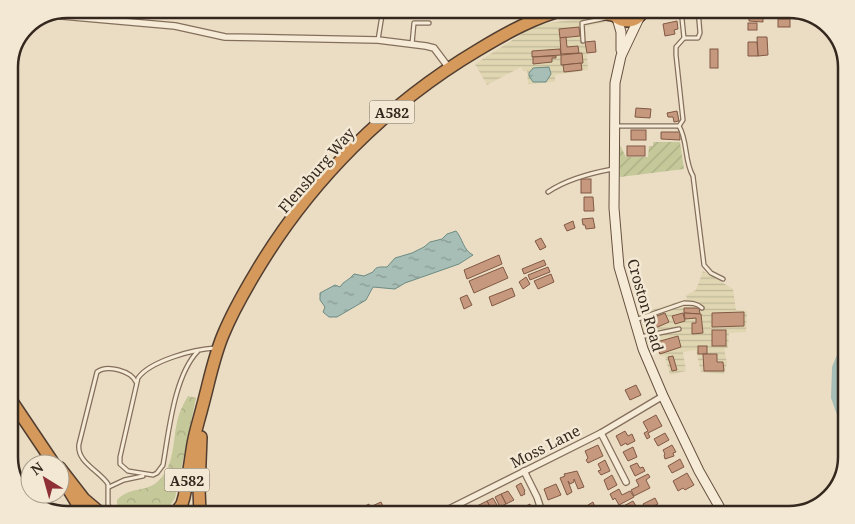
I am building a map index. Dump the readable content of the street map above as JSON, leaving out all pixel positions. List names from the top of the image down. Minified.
{"streets":{"highway":["A582","Flensburg Way"],"street":["Croston Road","Moss Lane"]},"crossings":[["Croston Road","Moss Lane"]],"north":"top left"}
